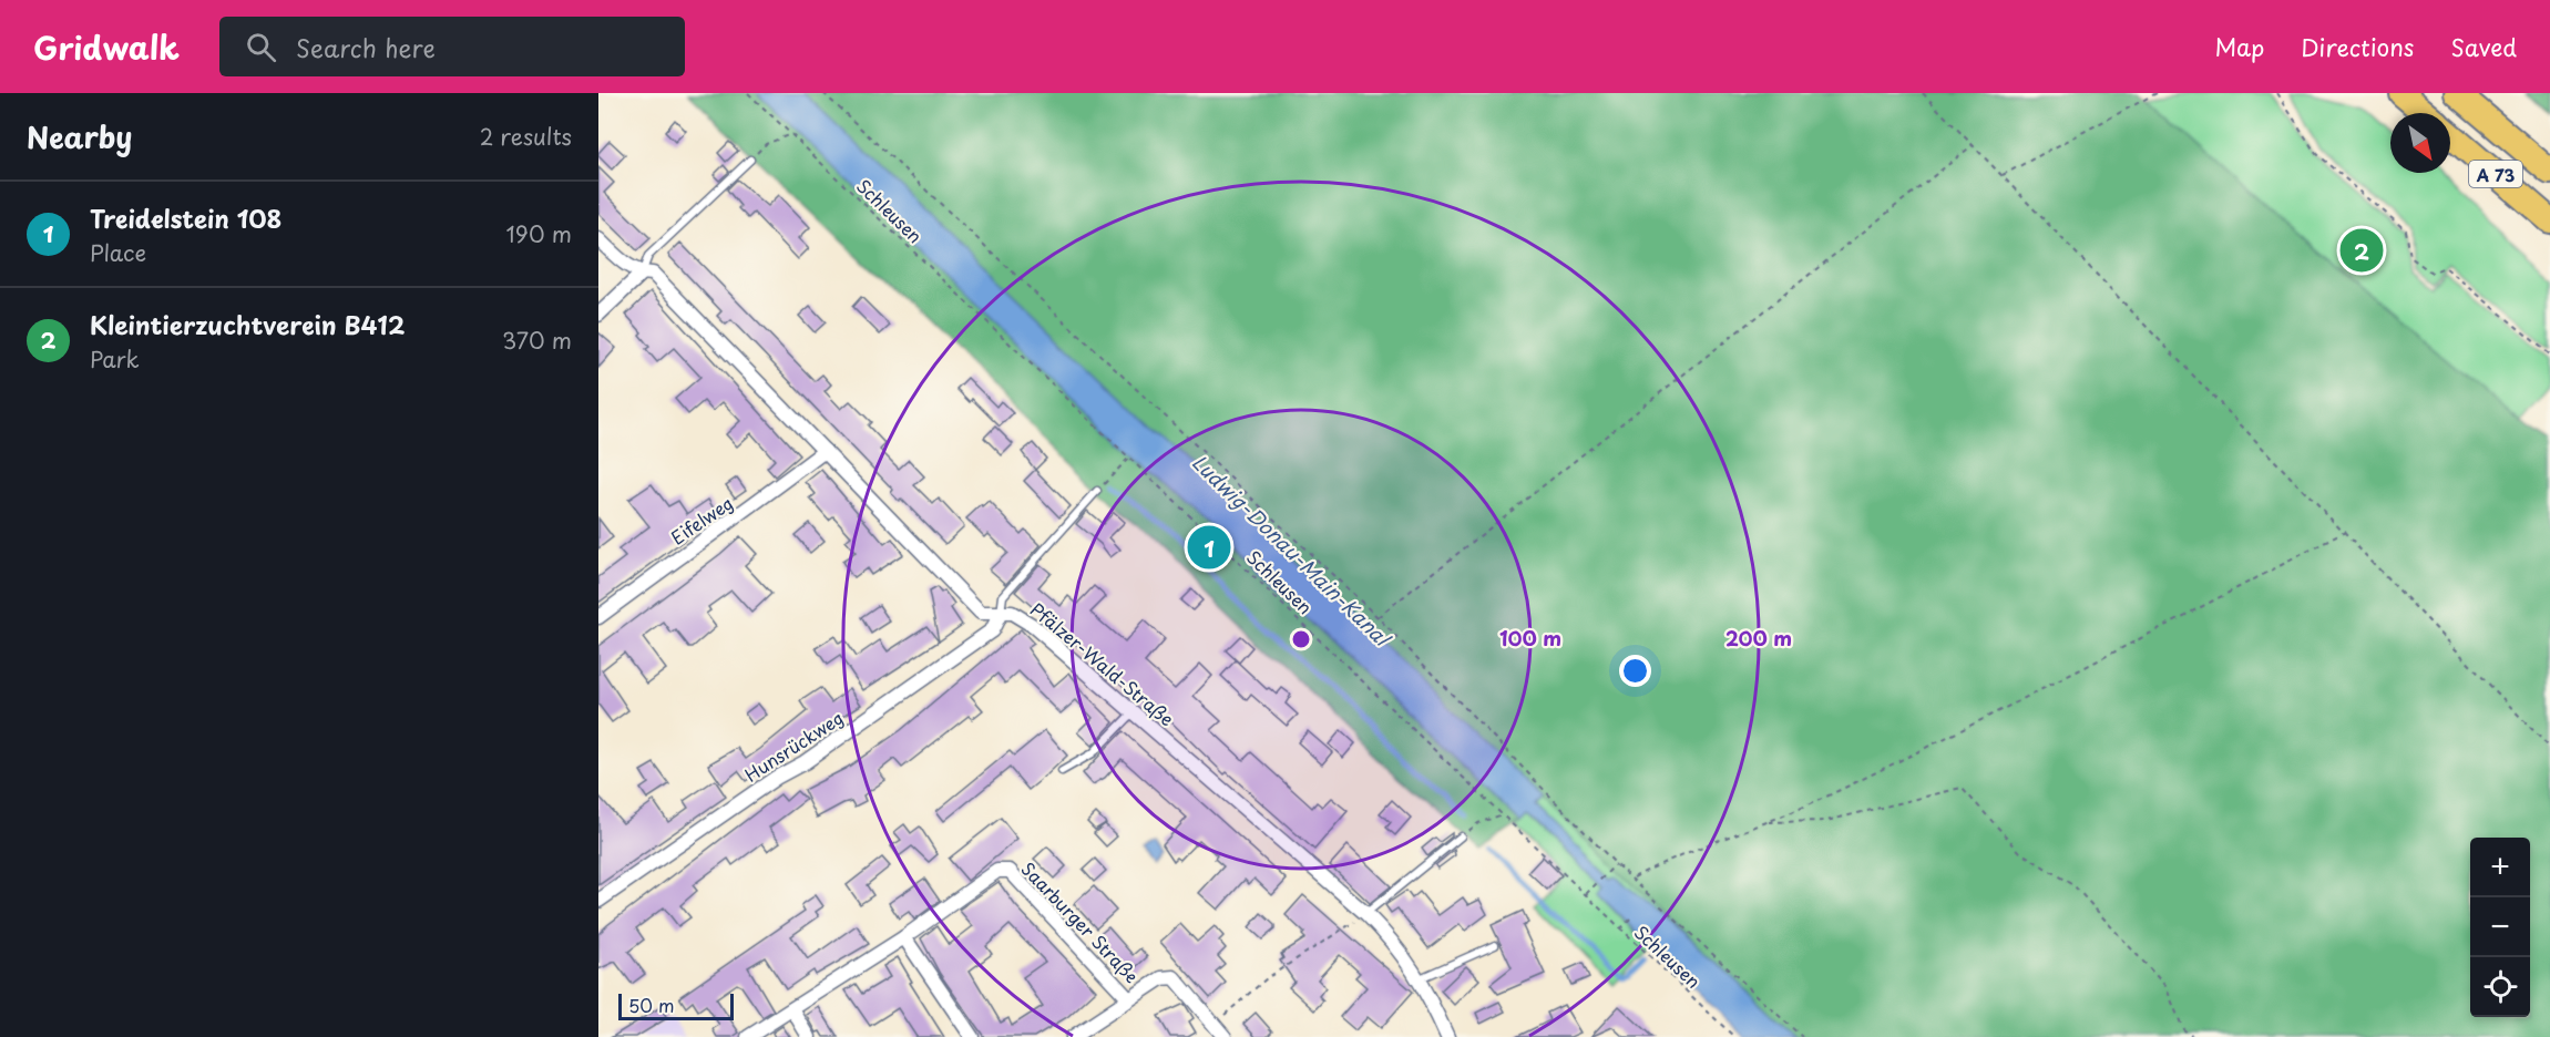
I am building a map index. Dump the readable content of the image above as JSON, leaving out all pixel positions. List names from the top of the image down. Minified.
{"streets":{"highway":["A 73"],"street":["Eifelweg","Pfälzer-Wald-Straße","Hunsrückweg","Saarburger Straße"],"path":["Schleusen"]},"crossings":[["Eifelweg","Pfälzer-Wald-Straße"],["Pfälzer-Wald-Straße","Hunsrückweg"]],"water":["Ludwig-Donau-Main-Kanal"],"scale_bar":"50 m","north":"bottom right","page":{"header":"Gridwalk","search":"Search here","nav":["Map","Directions","Saved"],"heading":["Nearby","2 results"],"list":[{"mark":"1","name":"Treidelstein 108","note":"Place","value":"190 m"},{"mark":"2","name":"Kleintierzuchtverein B412","note":"Park","value":"370 m"}],"pins":["2","1"],"map_buttons":["+","−"],"scale":"50 m"},"rings":["100 m","200 m"]}
